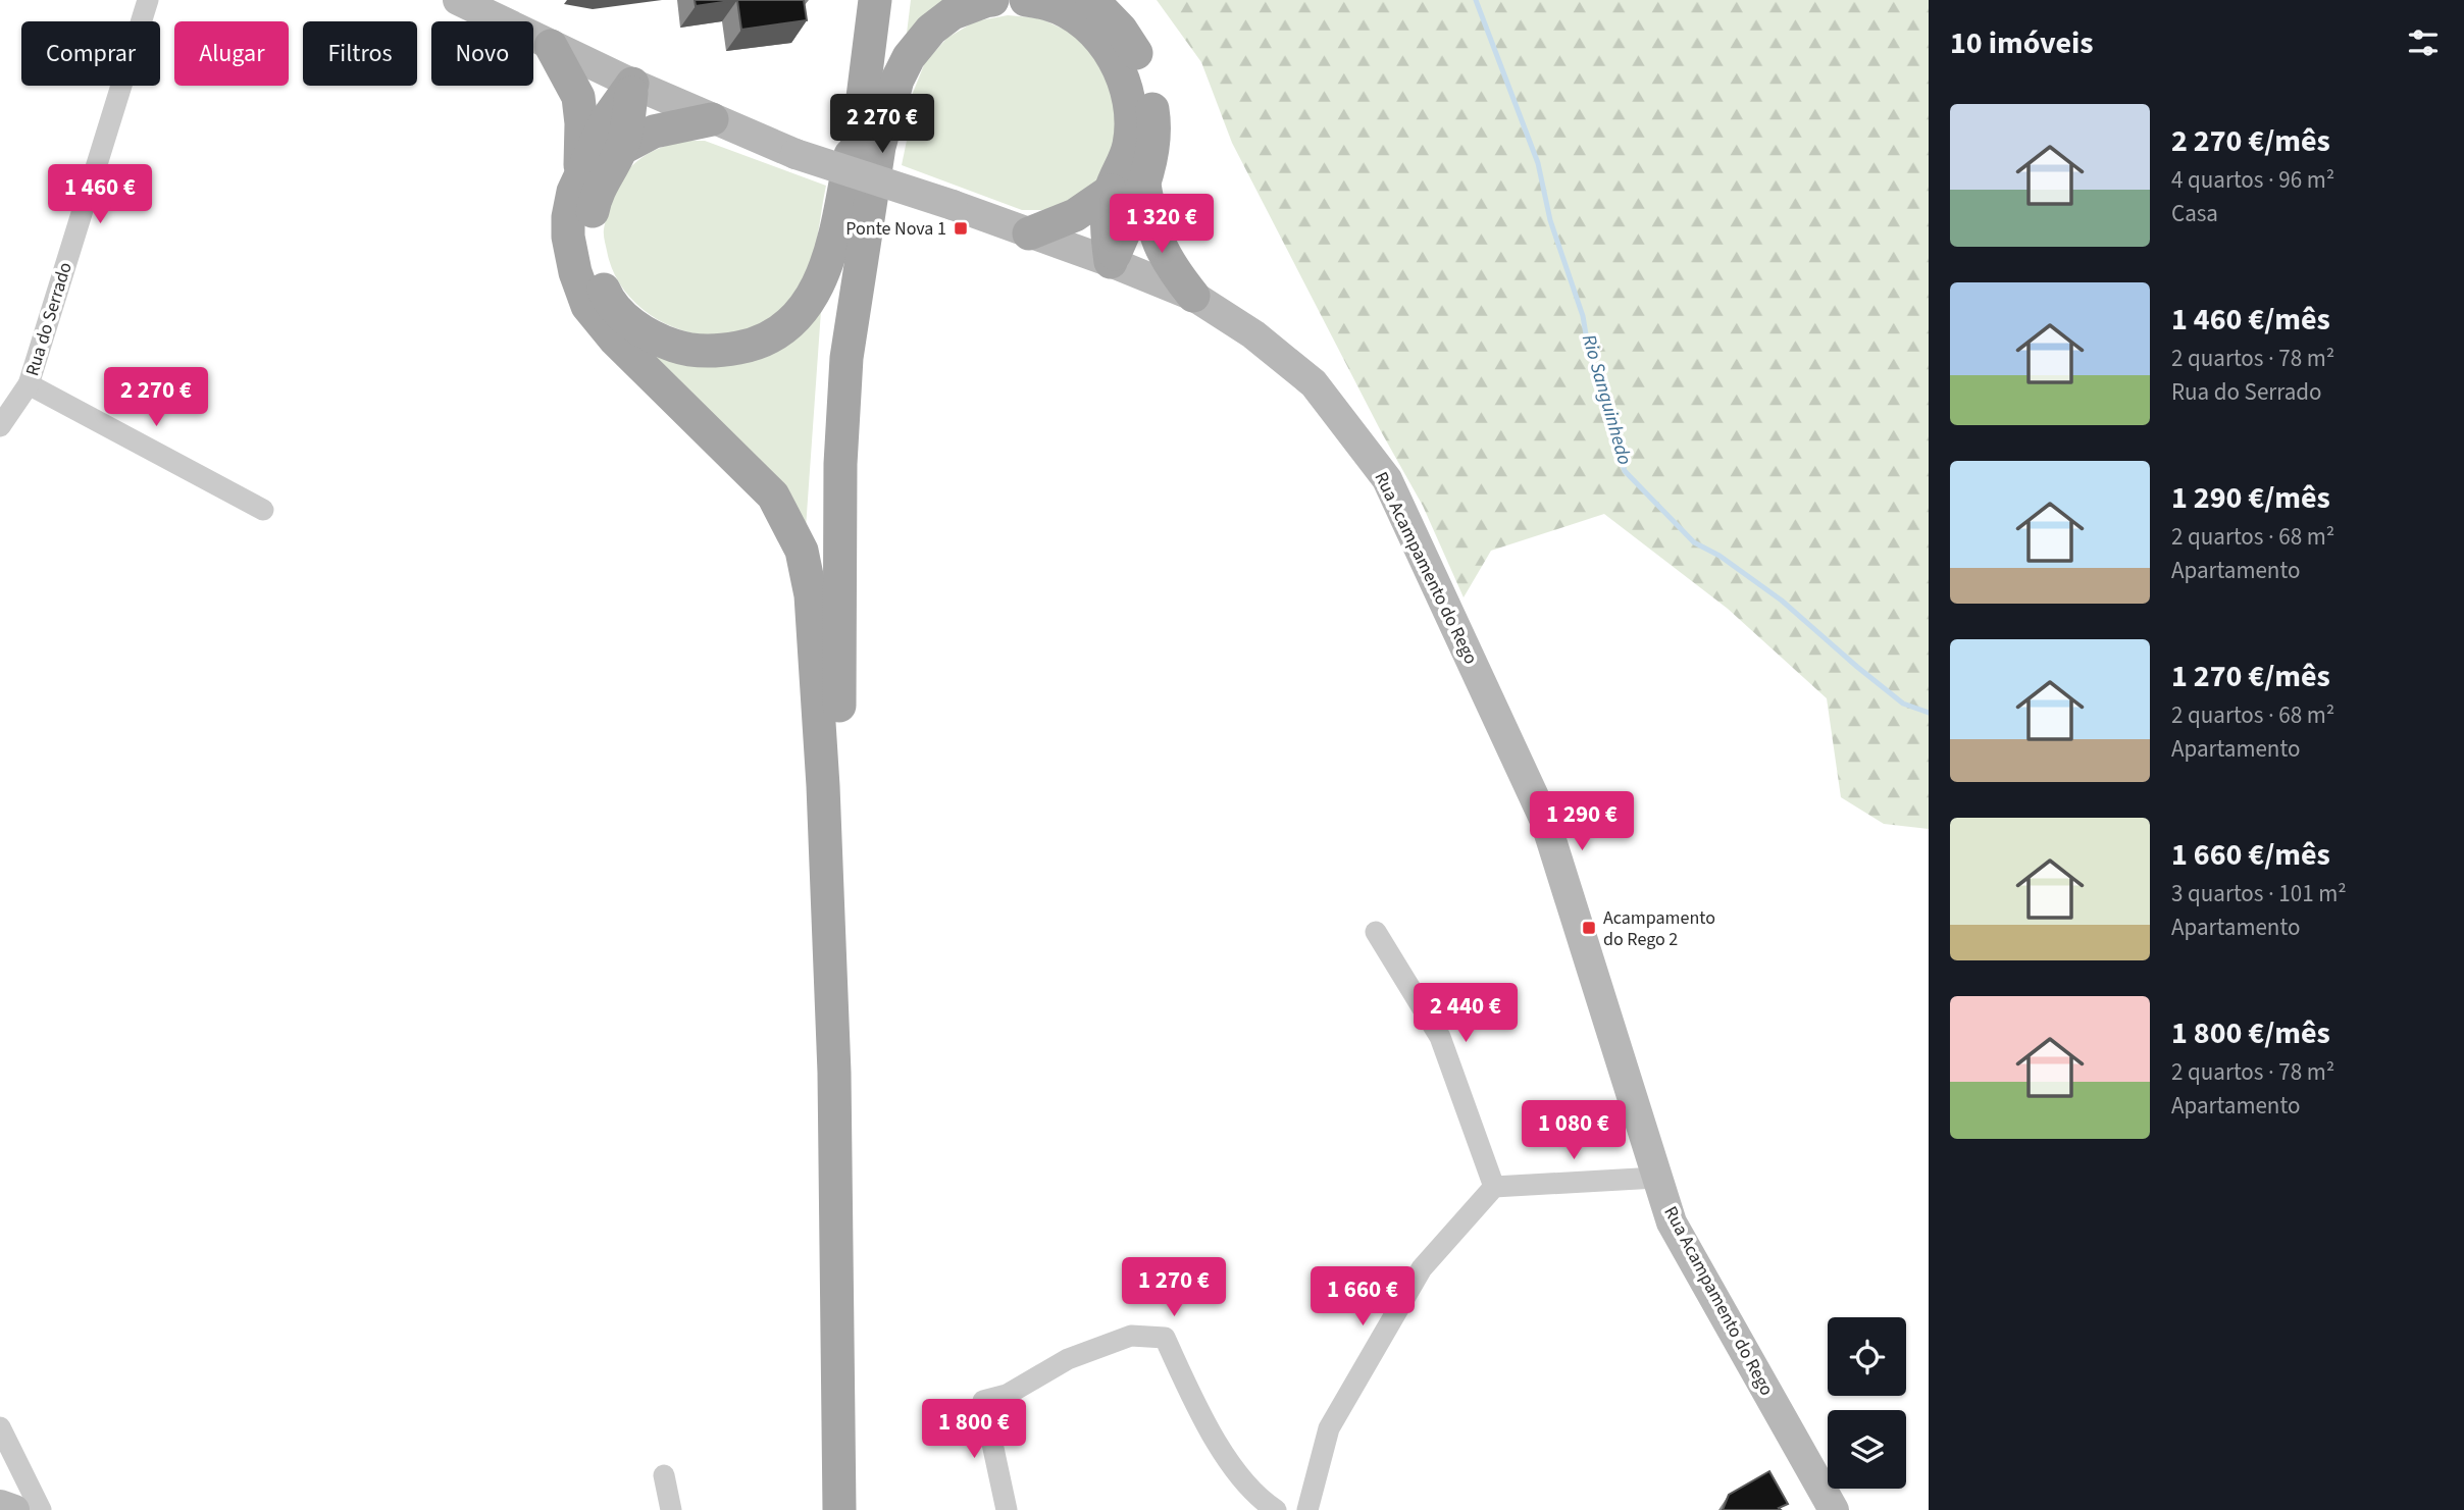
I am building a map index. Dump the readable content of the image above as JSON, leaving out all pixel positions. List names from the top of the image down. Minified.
{"streets":{"main road":["Rua Acampamento do Rego"],"street":["Rua do Serrado"]},"water":["Rio Sanguinhedo"],"places":{"transit":["Ponte Nova 1","Acampamento do Rego 2"]},"page":{"heading":"10 imóveis","chip":["Comprar","Alugar","Filtros","Novo"],"list":[{"name":"2 270 €/mês","note":"4 quartos · 96 m² · Casa"},{"name":"1 460 €/mês","note":"2 quartos · 78 m² · Rua do Serrado"},{"name":"1 290 €/mês","note":"2 quartos · 68 m² · Apartamento"},{"name":"1 270 €/mês","note":"2 quartos · 68 m² · Apartamento"},{"name":"1 660 €/mês","note":"3 quartos · 101 m² · Apartamento"},{"name":"1 800 €/mês","note":"2 quartos · 78 m² · Apartamento"}],"price":["2 270 €","1 460 €","1 320 €","2 270 €","1 290 €","2 440 €","1 080 €","1 270 €","1 660 €","1 800 €"]}}
